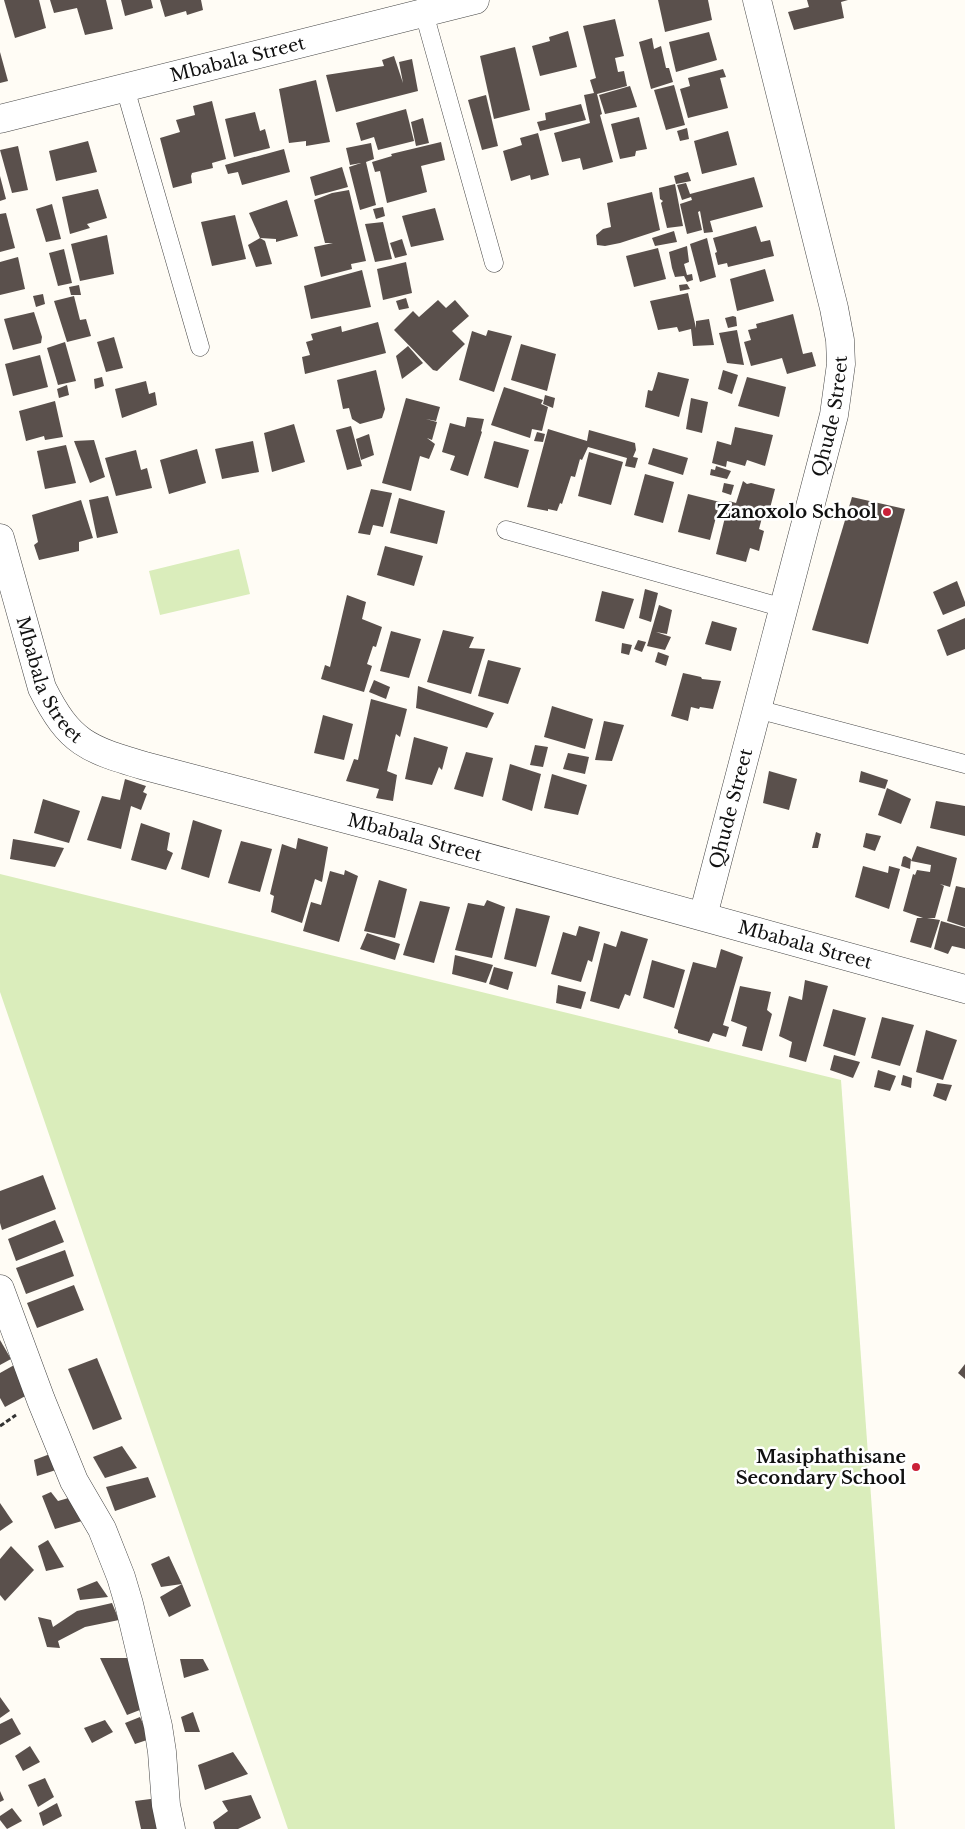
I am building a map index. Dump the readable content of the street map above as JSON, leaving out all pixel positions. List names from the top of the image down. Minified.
{"streets":{"street":["Mbabala Street","Qhude Street"]},"crossings":[["Mbabala Street","Qhude Street"]],"places":["Zanoxolo School","Masiphathisane Secondary School"]}
